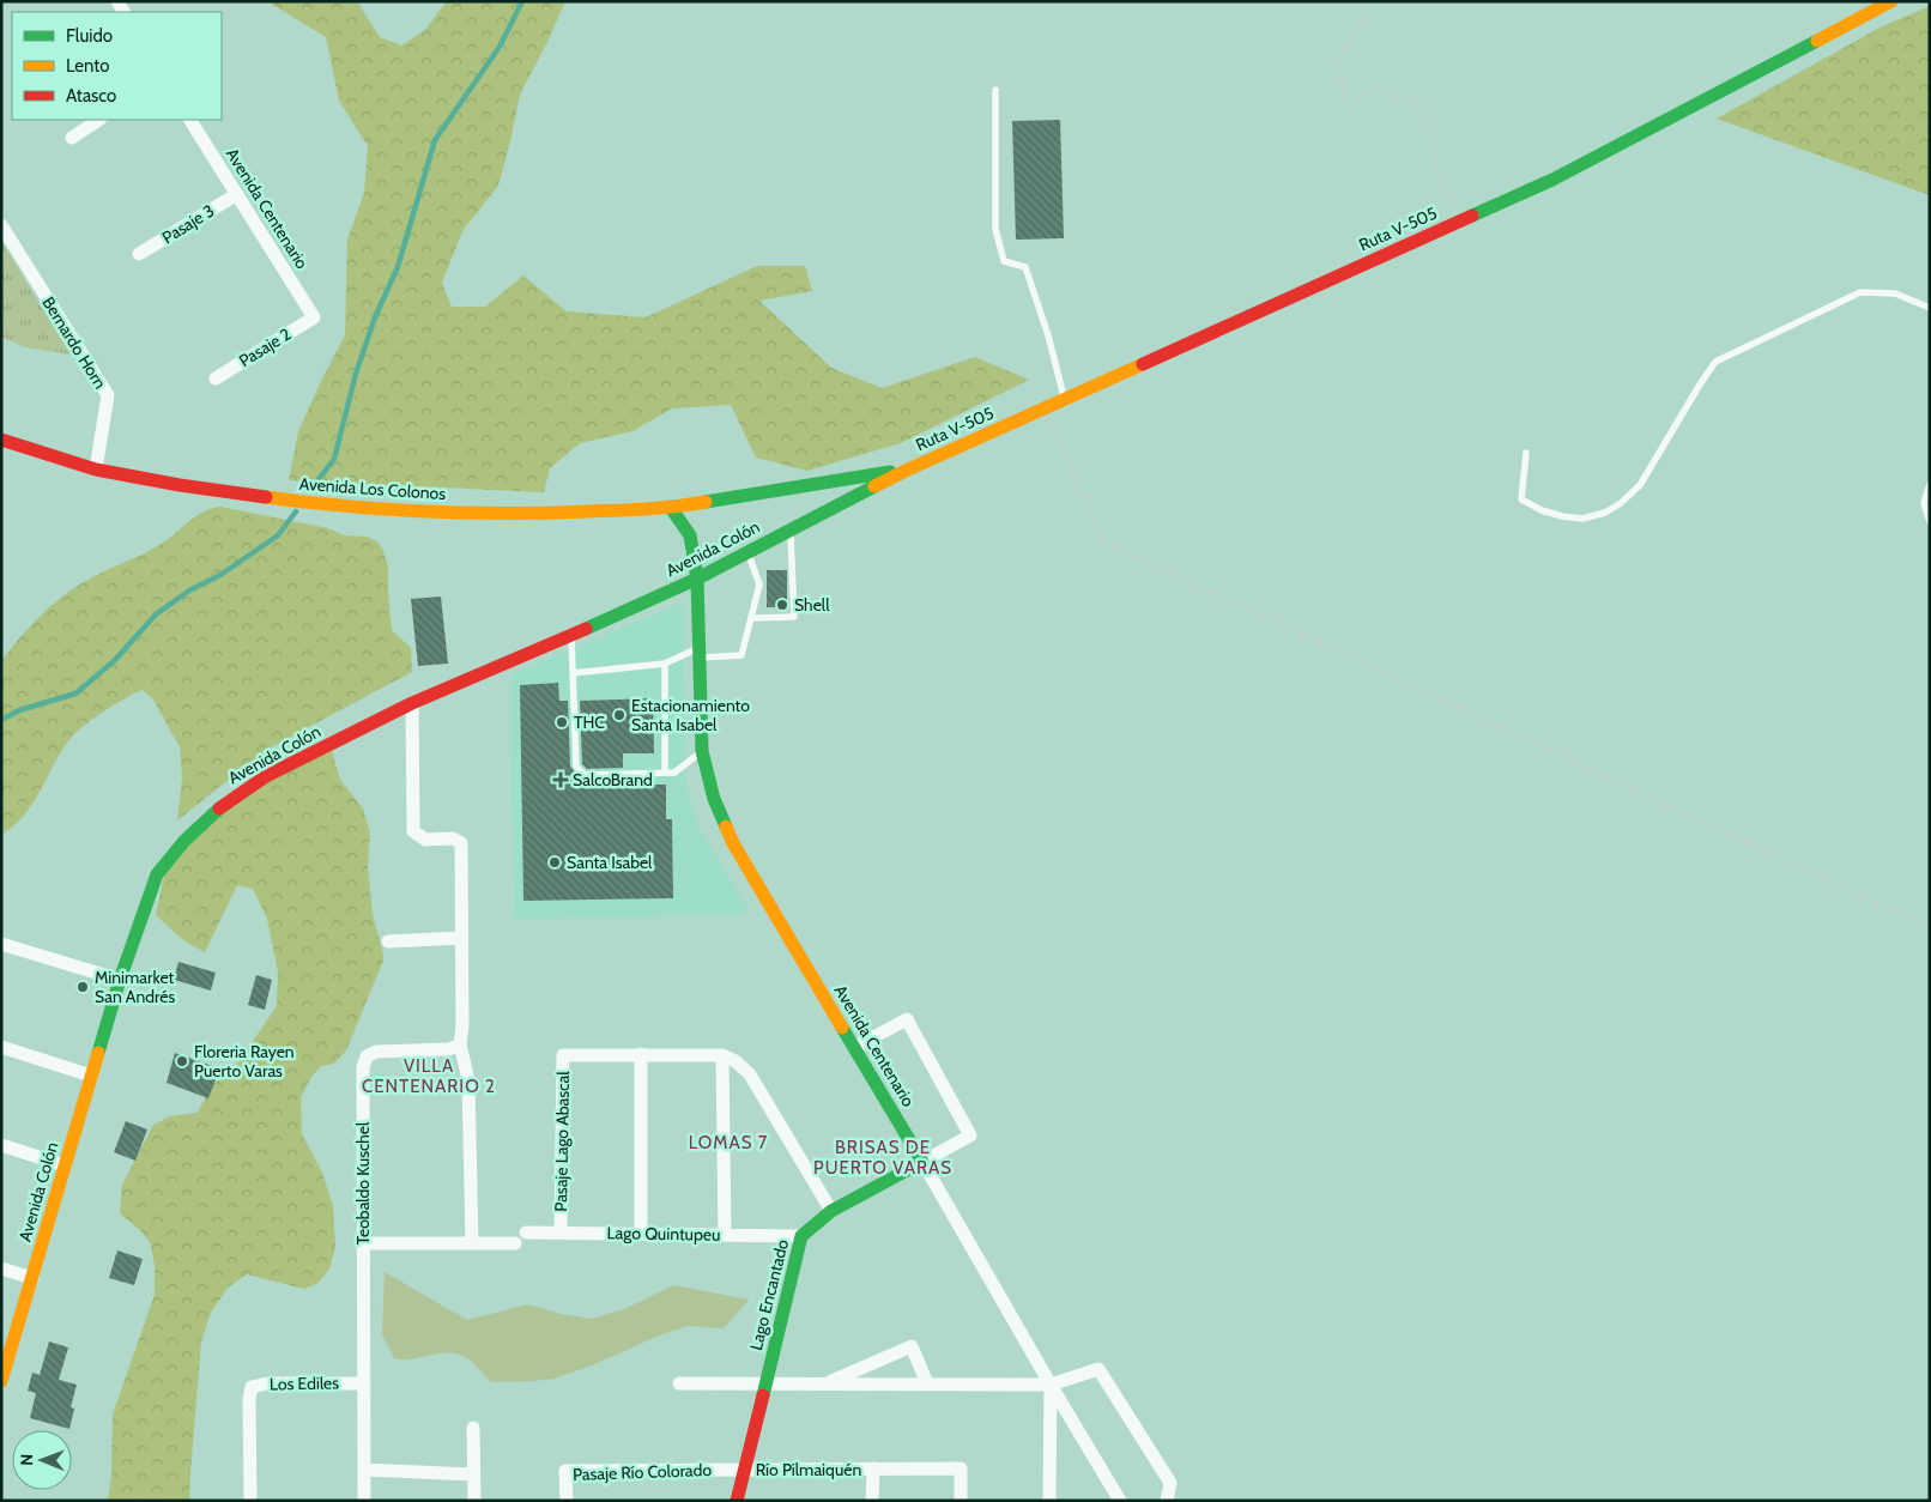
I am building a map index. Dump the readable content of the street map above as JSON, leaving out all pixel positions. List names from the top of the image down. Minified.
{"streets":{"main road":["Avenida Centenario","Ruta V-505","Avenida Los Colonos","Avenida Colón","Lago Encantado"],"street":["Pasaje 3","Bernardo Horn","Pasaje 2","Pasaje Lago Abascal","Teobaldo Kuschel","Lago Quintupeu","Los Ediles","Río Pilmaiquén","Pasaje Río Colorado"]},"crossings":[["Avenida Centenario","Pasaje 3"],["Avenida Centenario","Pasaje 2"],["Avenida Centenario","Avenida Colón"],["Avenida Centenario","Lago Encantado"],["Ruta V-505","Avenida Los Colonos"],["Ruta V-505","Avenida Colón"],["Bernardo Horn","Avenida Los Colonos"],["Avenida Los Colonos","Avenida Colón"],["Pasaje Lago Abascal","Lago Quintupeu"],["Teobaldo Kuschel","Los Ediles"],["Lago Quintupeu","Lago Encantado"],["Lago Encantado","Río Pilmaiquén"],["Lago Encantado","Pasaje Río Colorado"],["Río Pilmaiquén","Pasaje Río Colorado"]],"districts":["VILLA CENTENARIO 2","LOMAS 7","BRISAS DE PUERTO VARAS"],"places":{"other":["Shell","Estacionamiento Santa Isabel","THC","Santa Isabel","Minimarket San Andrés","Floreria Rayen Puerto Varas"],"health":["SalcoBrand"]},"legend":["Fluido","Lento","Atasco"],"north":"left"}
